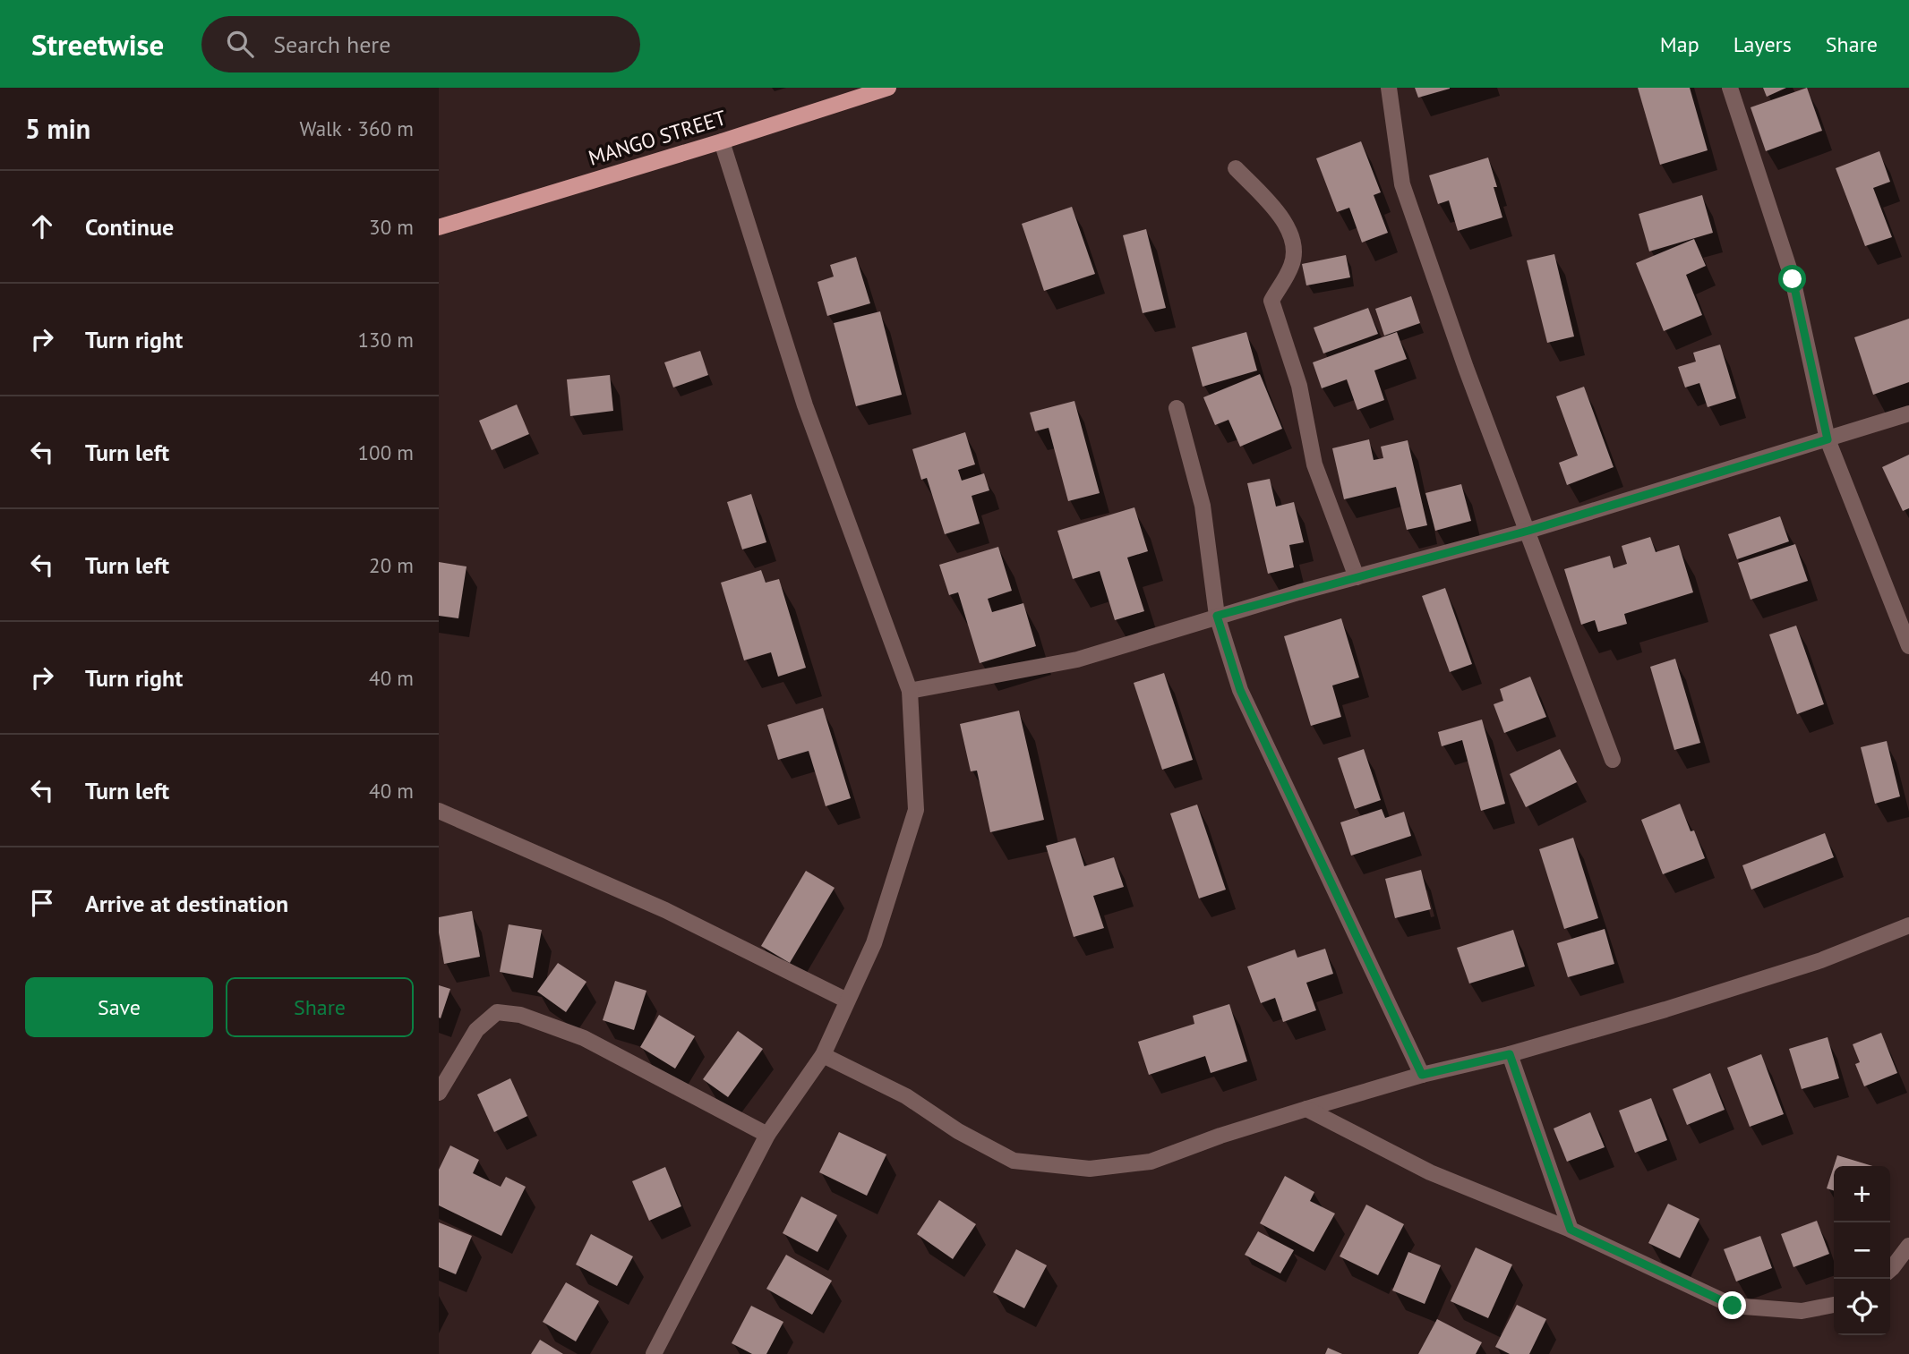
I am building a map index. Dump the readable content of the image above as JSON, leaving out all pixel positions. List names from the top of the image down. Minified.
{"streets":{"main road":["MANGO STREET"]},"page":{"header":"Streetwise","search":"Search here","nav":["Map","Layers","Share"],"heading":["5 min","Walk · 360 m"],"list":[["Continue","30 m"],["Turn right","130 m"],["Turn left","100 m"],["Turn left","20 m"],["Turn right","40 m"],["Turn left","40 m"],"Arrive at destination"],"buttons":["Save","Share"],"map_buttons":["+","−"]}}
